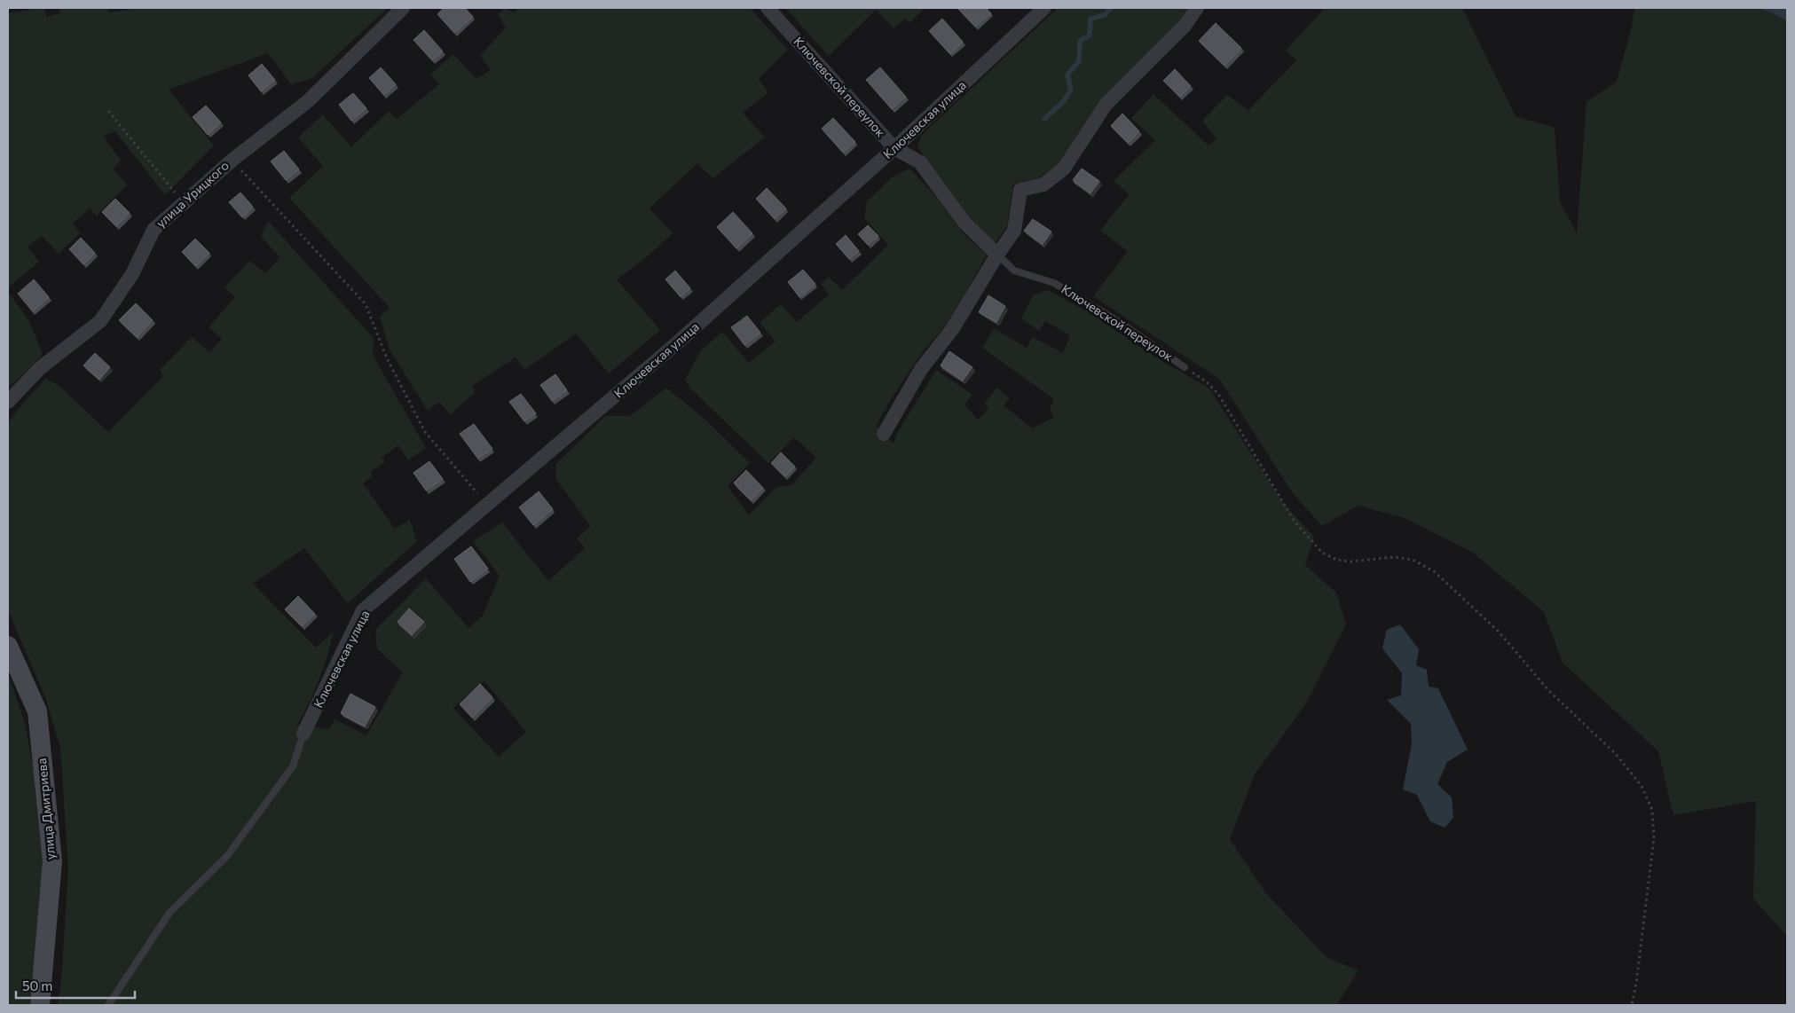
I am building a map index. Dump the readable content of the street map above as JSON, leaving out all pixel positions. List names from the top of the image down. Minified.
{"streets":{"street":["Ключевской переулок","Ключевская улица","улица Урицкого","улица Дмитриева"]},"crossings":[["Ключевской переулок","Ключевская улица"]],"scale_bar":"50 m"}
